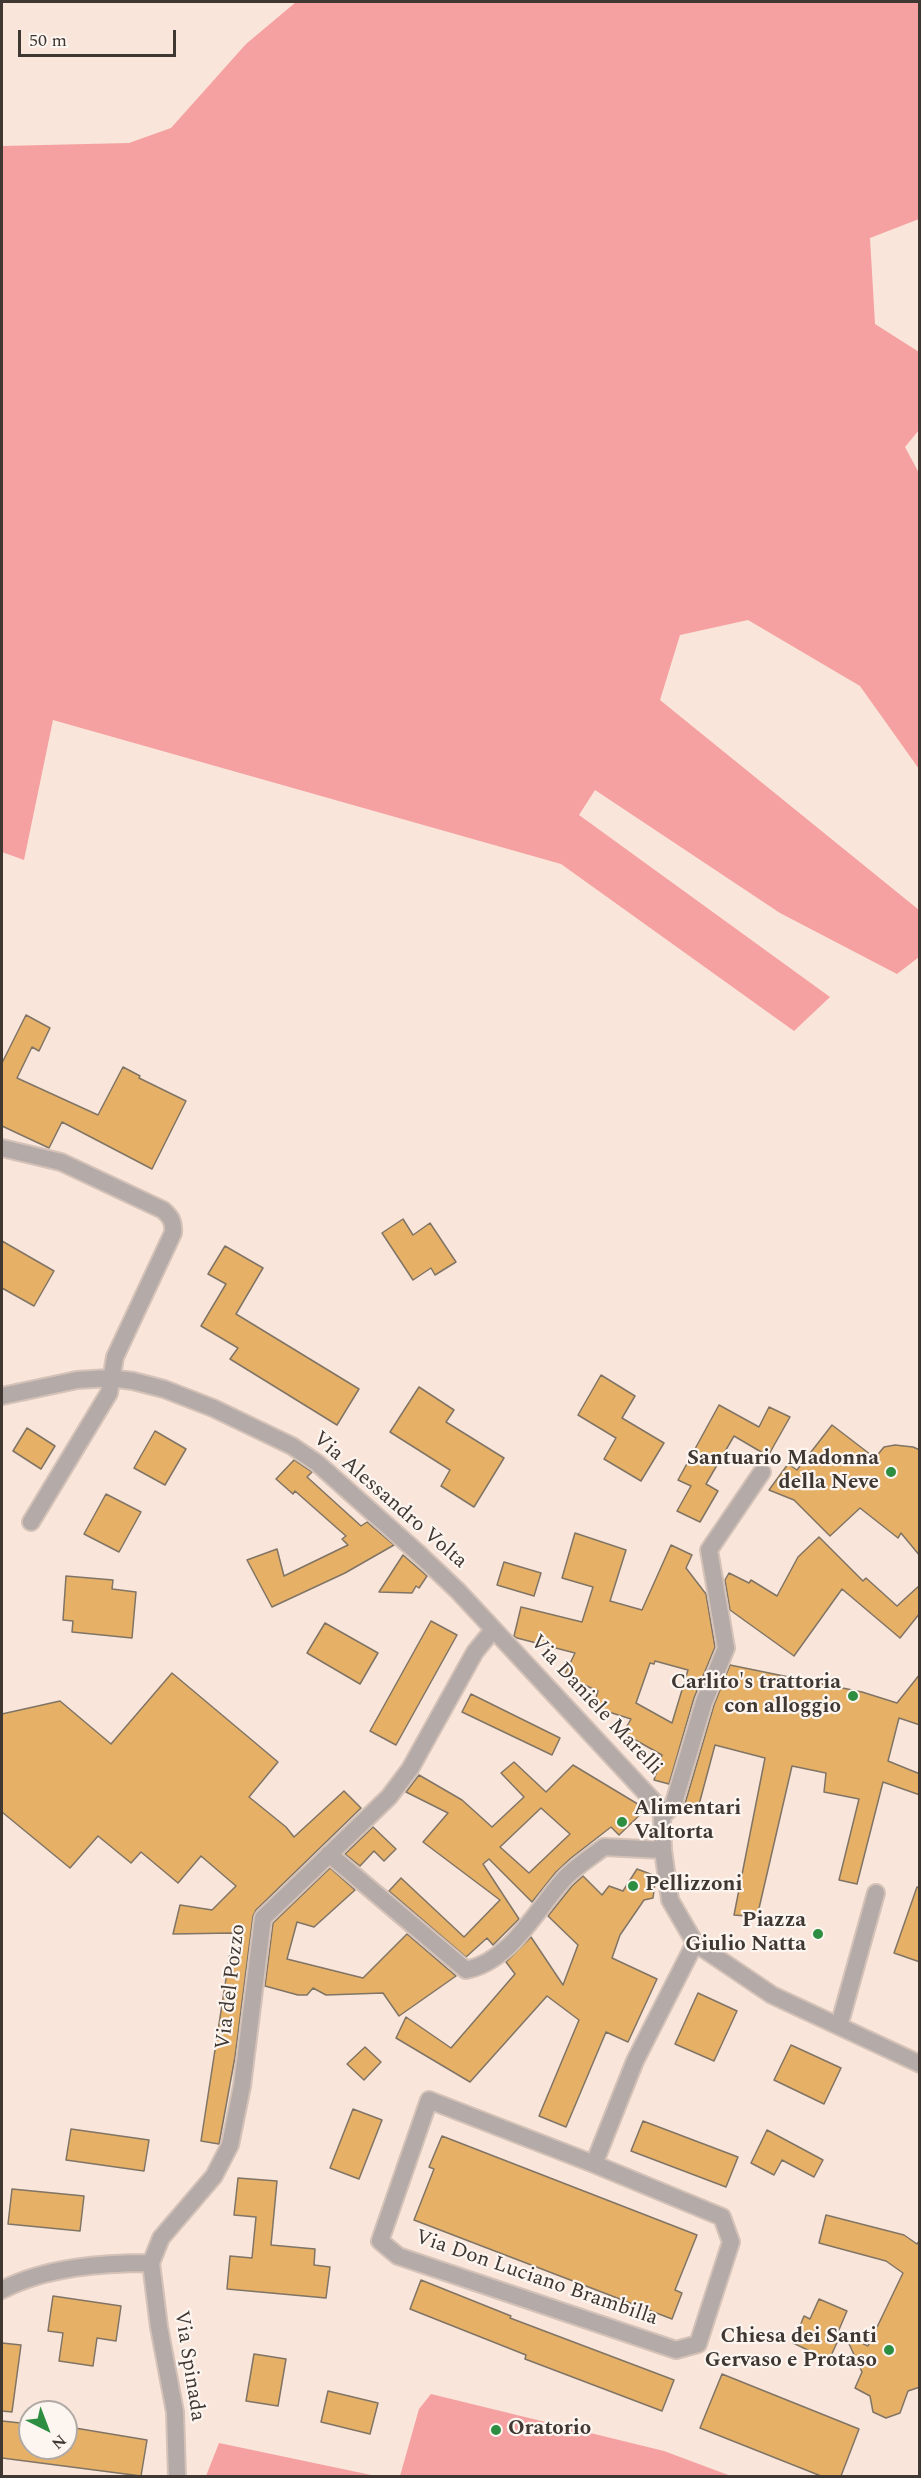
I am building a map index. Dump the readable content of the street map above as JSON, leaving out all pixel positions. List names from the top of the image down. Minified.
{"streets":{"street":["Via Alessandro Volta","Via Daniele Marelli","Via del Pozzo","Via Don Luciano Brambilla","Via Spinada"]},"crossings":[["Via Alessandro Volta","Via Daniele Marelli"],["Via Alessandro Volta","Via del Pozzo"],["Via Daniele Marelli","Via del Pozzo"],["Via del Pozzo","Via Spinada"]],"places":["Santuario Madonna della Neve","Carlito's trattoria con alloggio","Alimentari Valtorta","Pellizzoni","Piazza Giulio Natta","Chiesa dei Santi Gervaso e Protaso","Oratorio"],"scale_bar":"50 m","north":"bottom right"}
